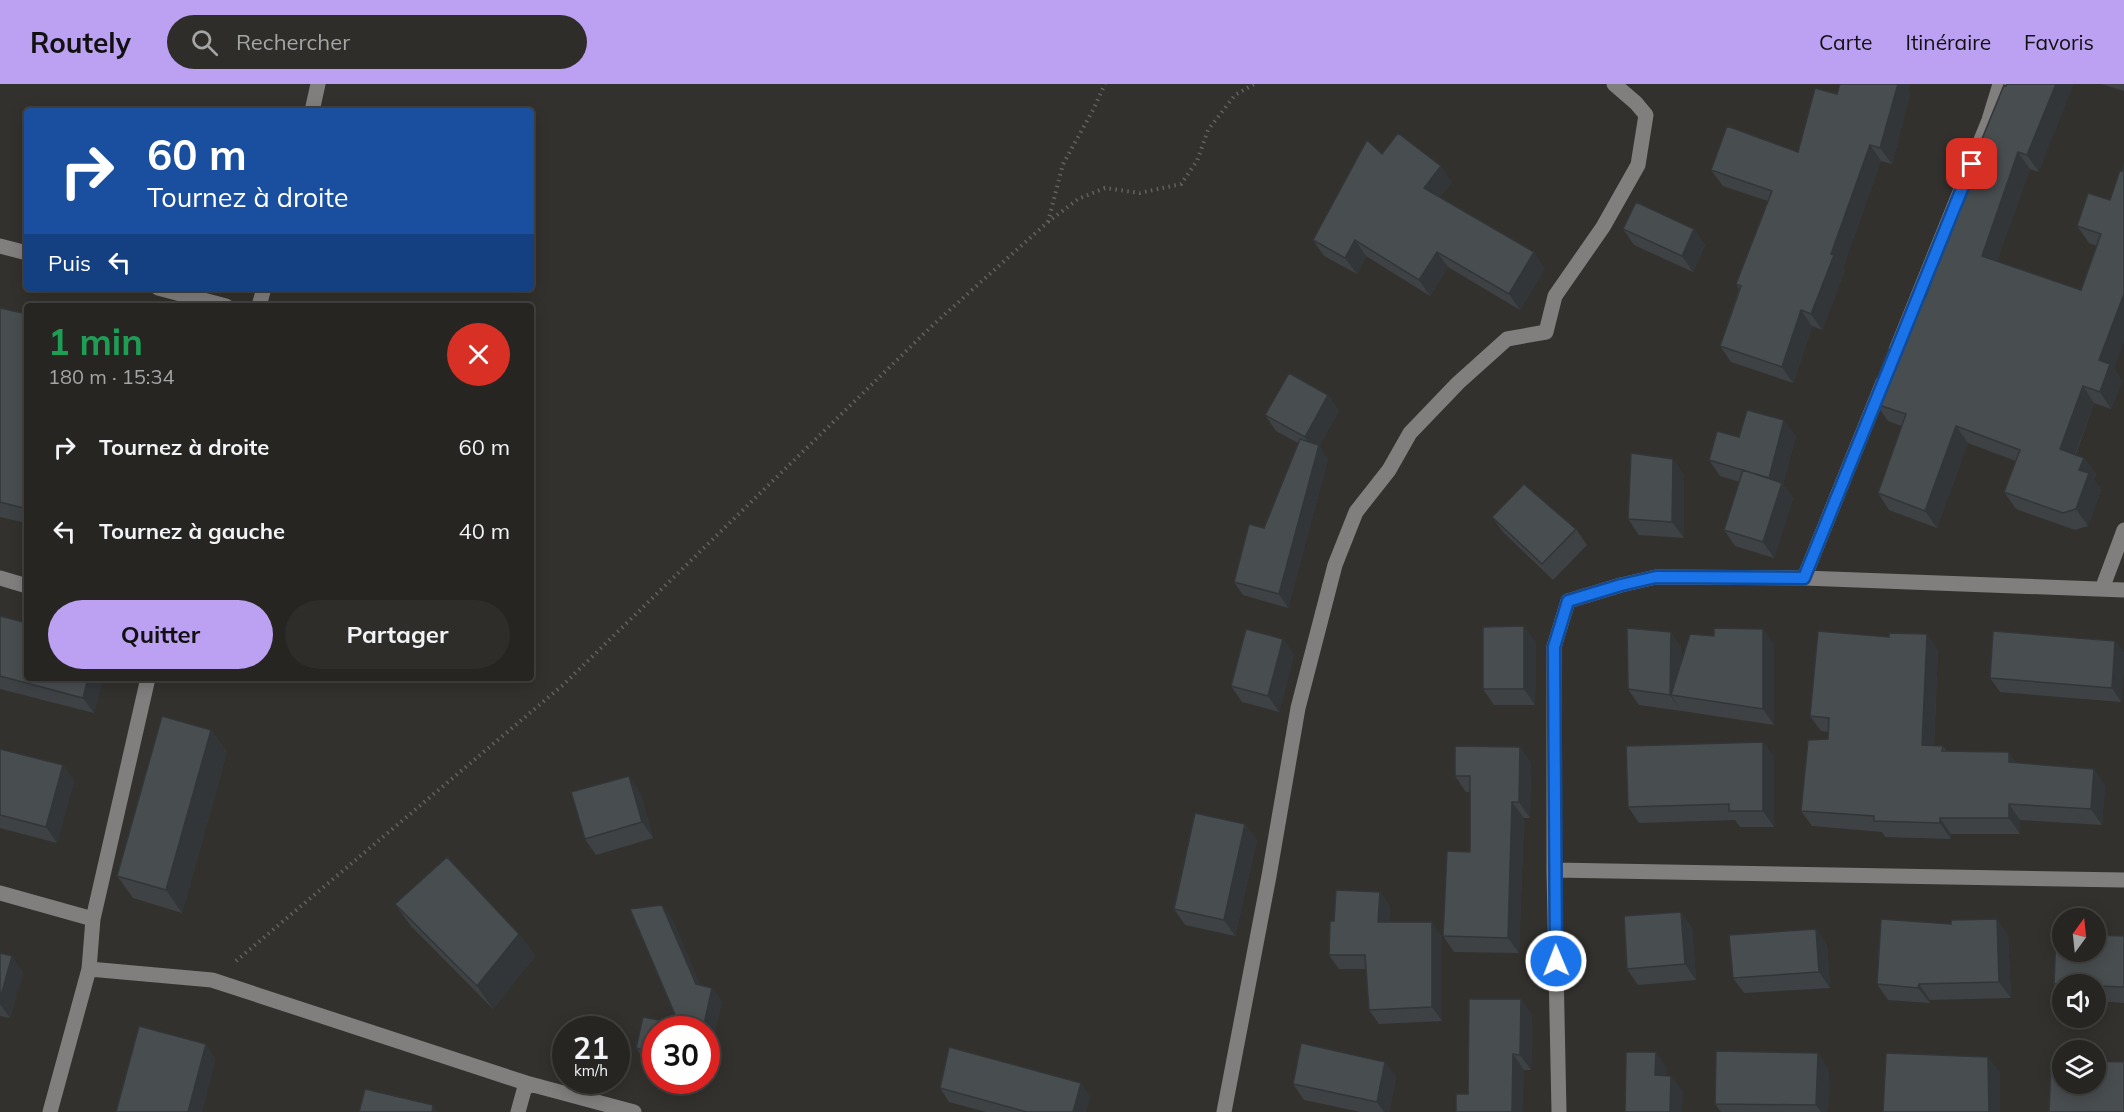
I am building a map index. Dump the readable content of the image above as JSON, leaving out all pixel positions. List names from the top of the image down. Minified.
{"north":"top","page":{"header":"Routely","search":"Rechercher","nav":["Carte","Itinéraire","Favoris"],"turn":["60 m","Tournez à droite"],"then":"Puis","heading":["1 min","180 m · 15:34"],"list":[{"name":"Tournez à droite","value":"60 m"},{"name":"Tournez à gauche","value":"40 m"}],"buttons":["Quitter","Partager"],"speed":"21 km/h","limit":"30"}}
